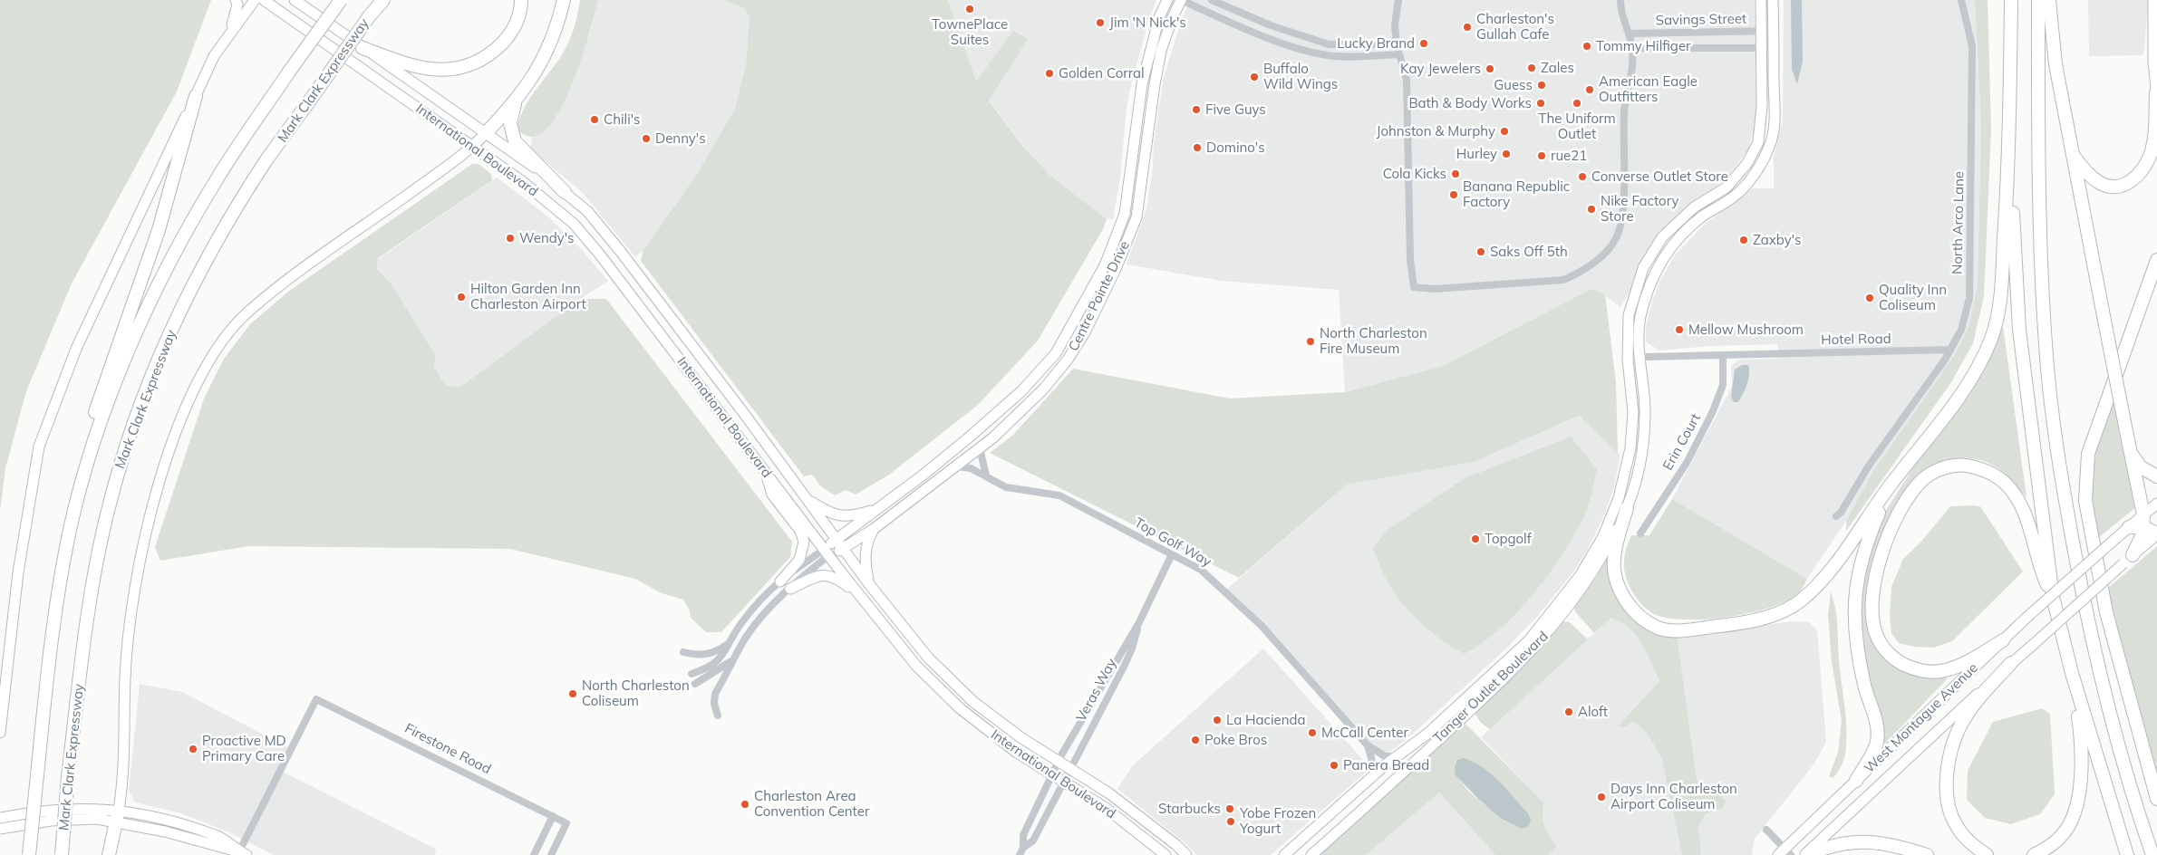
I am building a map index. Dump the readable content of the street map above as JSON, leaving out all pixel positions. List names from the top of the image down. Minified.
{"streets":{"highway":["Mark Clark Expressway"],"main road":["International Boulevard","Centre Pointe Drive","Tanger Outlet Boulevard","West Montague Avenue"],"street":["Savings Street","North Arco Lane","Hotel Road","Erin Court","Top Golf Way","Veras Way","Firestone Road"]},"crossings":[["Savings Street","Tanger Outlet Boulevard"],["International Boulevard","Centre Pointe Drive"],["International Boulevard","Veras Way"],["North Arco Lane","Hotel Road"],["Centre Pointe Drive","Top Golf Way"],["Hotel Road","Erin Court"],["Hotel Road","Tanger Outlet Boulevard"],["Top Golf Way","Tanger Outlet Boulevard"],["Top Golf Way","Veras Way"]],"places":["TownePlace Suites","Jim 'N Nick's","Charleston's Gullah Cafe","Lucky Brand","Tommy Hilfiger","Zales","Kay Jewelers","Golden Corral","Buffalo Wild Wings","Guess","American Eagle Outfitters","Bath & Body Works","The Uniform Outlet","Five Guys","Chili's","Johnston & Murphy","Denny's","Domino's","Hurley","rue21","Cola Kicks","Converse Outlet Store","Banana Republic Factory","Nike Factory Store","Wendy's","Zaxby's","Saks Off 5th","Hilton Garden Inn Charleston Airport","Quality Inn Coliseum","Mellow Mushroom","North Charleston Fire Museum","Topgolf","North Charleston Coliseum","Aloft","La Hacienda","McCall Center","Poke Bros","Proactive MD Primary Care","Panera Bread","Days Inn Charleston Airport Coliseum","Charleston Area Convention Center","Starbucks","Yobe Frozen Yogurt"]}
